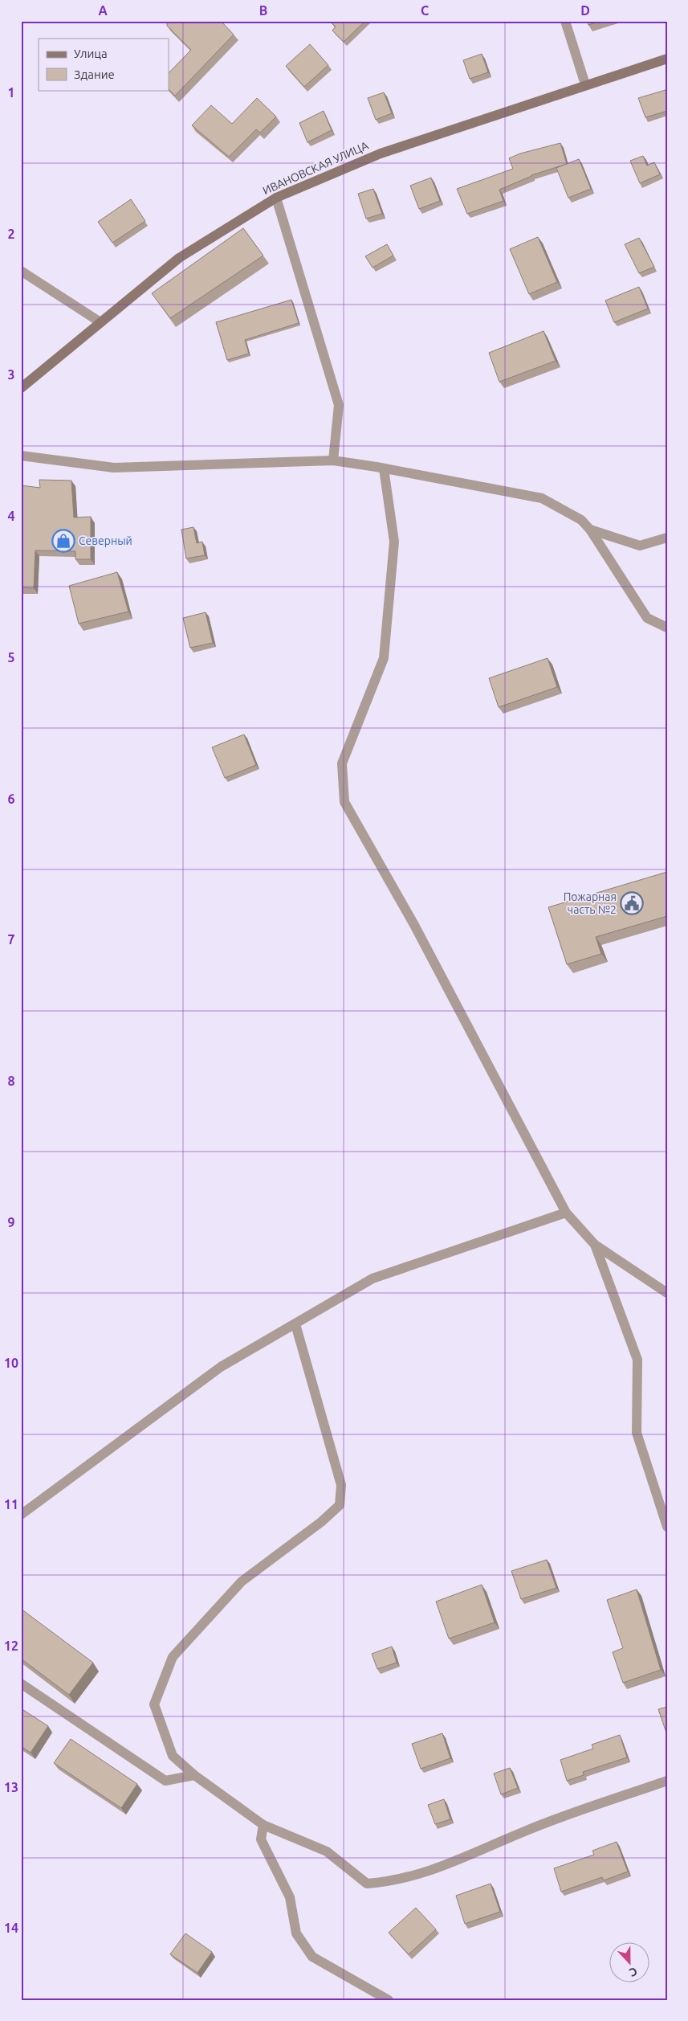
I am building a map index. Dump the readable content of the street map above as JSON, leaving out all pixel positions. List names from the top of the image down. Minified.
{"streets":{"main road":["ИВАНОВСКАЯ УЛИЦА"]},"places":{"shop":["Северный"],"public building":["Пожарная часть №2"]},"legend":["Улица","Здание"],"north":"bottom","grid":{"columns":["A","B","C","D"],"rows":["1","2","3","4","5","6","7","8","9","10","11","12","13","14"]}}
